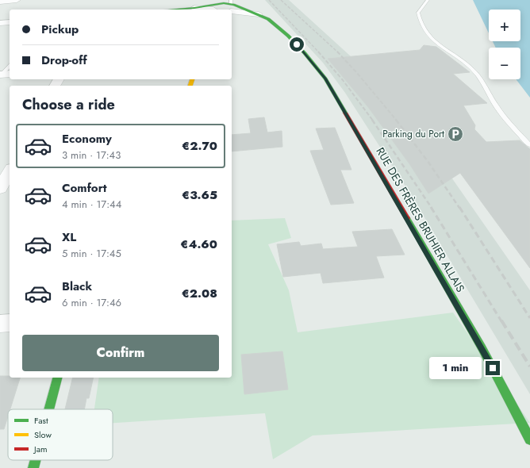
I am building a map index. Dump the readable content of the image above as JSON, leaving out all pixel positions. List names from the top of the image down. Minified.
{"streets":{"street":["RUE DES FRÈRES BRUHIER ALLAIS"]},"places":{"parking":["Parking du Port"]},"legend":["Fast","Slow","Jam"],"page":{"map_buttons":["+","−"],"banner":["Pickup","Drop-off"],"heading":"Choose a ride","list":[{"name":"Economy","note":"3 min · 17:43","value":"€2.70"},{"name":"Comfort","note":"4 min · 17:44","value":"€3.65"},{"name":"XL","note":"5 min · 17:45","value":"€4.60"},{"name":"Black","note":"6 min · 17:46","value":"€2.08"}],"buttons":"Confirm","bubble":"1 min"}}
